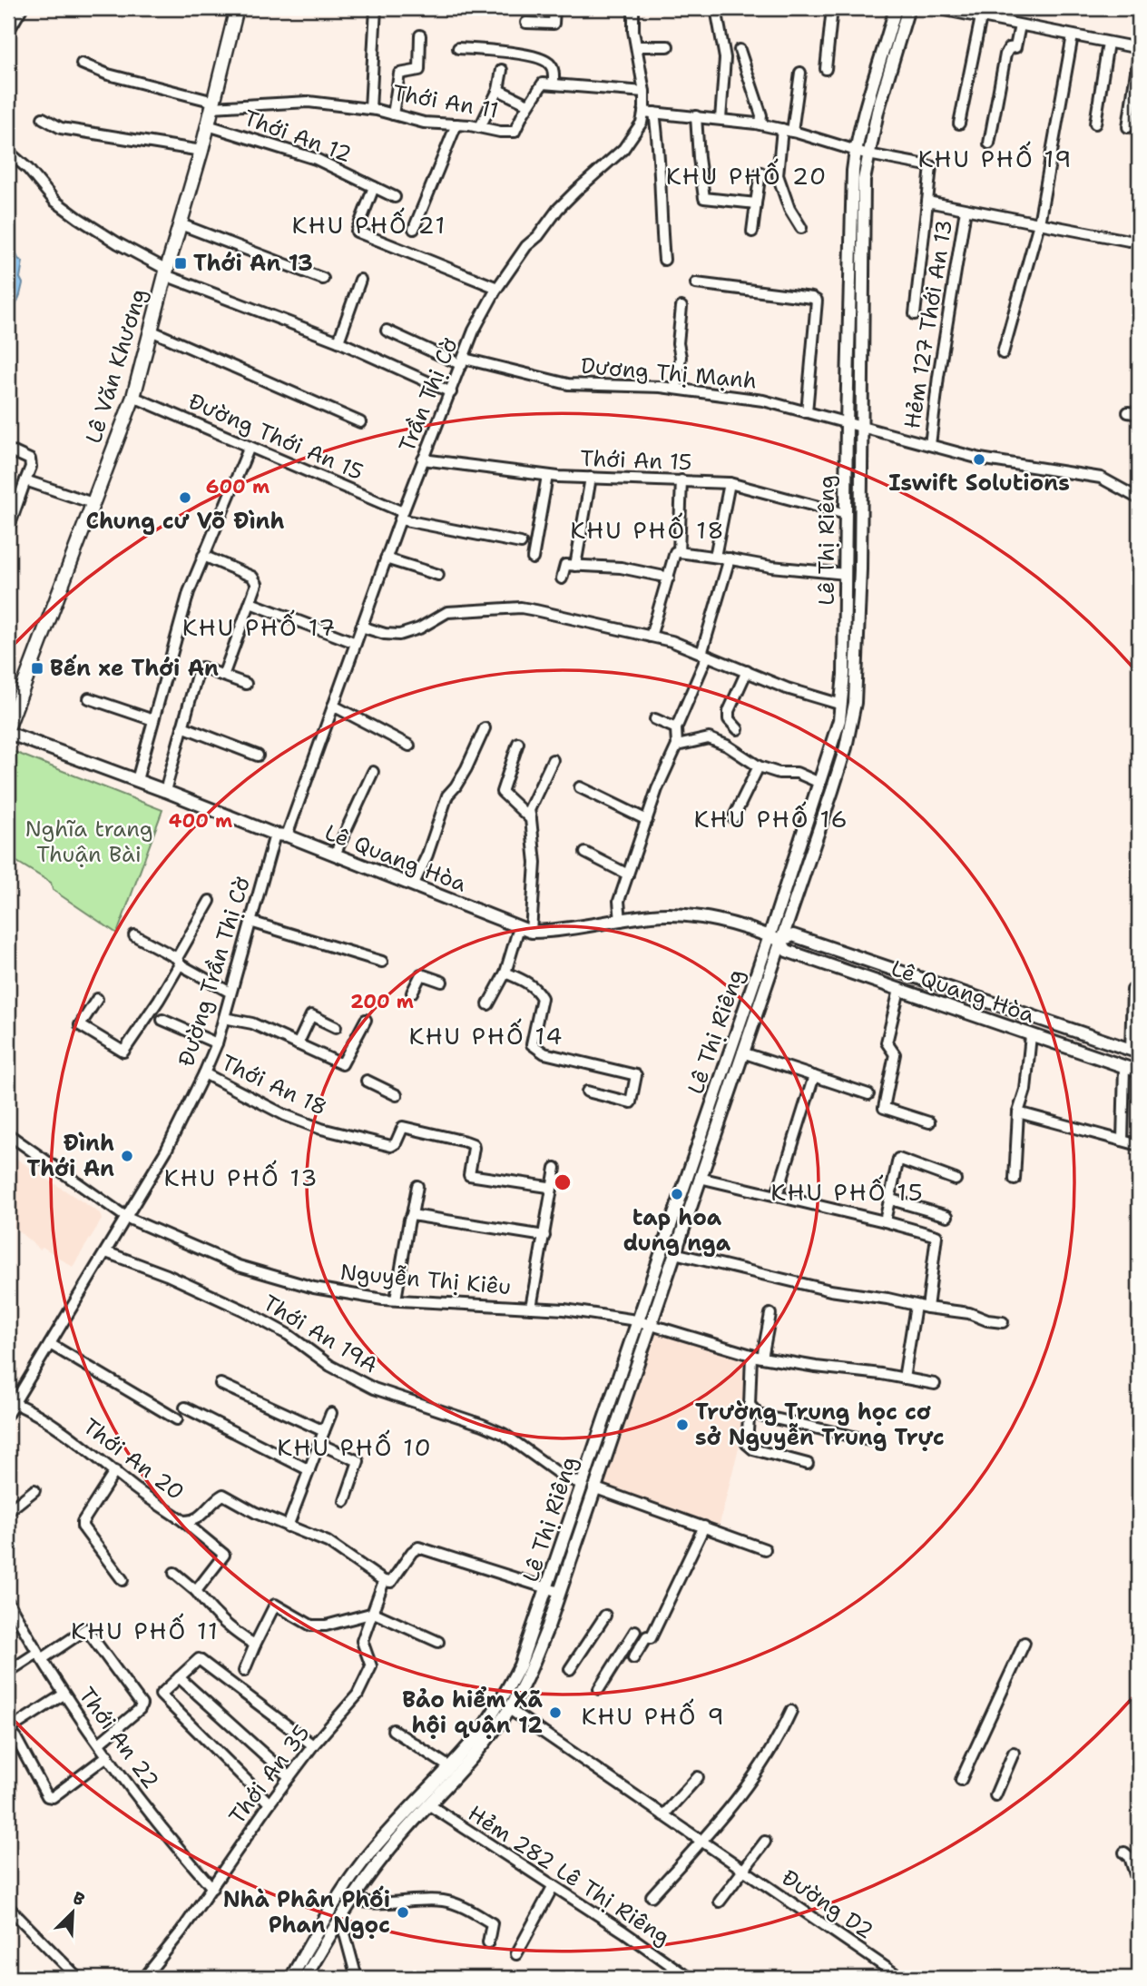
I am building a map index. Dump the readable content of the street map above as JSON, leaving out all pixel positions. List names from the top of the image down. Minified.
{"streets":{"main road":["Lê Văn Khương"],"street":["Thới An 11","Thới An 12","Hẻm 127 Thới An 13","Dương Thị Mạnh","Trần Thị Cờ","Đường Thới An 15","Thới An 15","Lê Thị Riêng","Lê Quang Hòa","Đường Trần Thị Cờ","Thới An 18","Nguyễn Thị Kiêu","Thới An 19A","Thới An 20","Thới An 22","Thới An 35","Hẻm 282 Lê Thị Riêng","Đường D2"]},"crossings":[["Thới An 11","Lê Văn Khương"],["Thới An 12","Lê Văn Khương"],["Hẻm 127 Thới An 13","Dương Thị Mạnh"],["Lê Văn Khương","Đường Thới An 15"],["Dương Thị Mạnh","Trần Thị Cờ"],["Dương Thị Mạnh","Lê Thị Riêng"],["Trần Thị Cờ","Đường Thới An 15"],["Trần Thị Cờ","Thới An 15"],["Trần Thị Cờ","Lê Quang Hòa"],["Trần Thị Cờ","Đường Trần Thị Cờ"],["Thới An 15","Lê Thị Riêng"],["Lê Thị Riêng","Lê Quang Hòa"],["Lê Thị Riêng","Nguyễn Thị Kiêu"],["Lê Thị Riêng","Thới An 19A"],["Lê Thị Riêng","Hẻm 282 Lê Thị Riêng"],["Lê Thị Riêng","Đường D2"],["Lê Quang Hòa","Đường Trần Thị Cờ"],["Đường Trần Thị Cờ","Thới An 18"],["Đường Trần Thị Cờ","Nguyễn Thị Kiêu"],["Đường Trần Thị Cờ","Thới An 19A"],["Đường Trần Thị Cờ","Thới An 20"],["Thới An 20","Thới An 35"],["Thới An 22","Thới An 35"]],"districts":["KHU PHỐ 19","KHU PHỐ 20","KHU PHỐ 21","KHU PHỐ 18","KHU PHỐ 17","KHU PHỐ 16","KHU PHỐ 14","KHU PHỐ 13","KHU PHỐ 15","KHU PHỐ 10","KHU PHỐ 11","KHU PHỐ 9"],"parks":["Nghĩa trang Thuận Bài"],"places":{"transit":["Thới An 13","Bến xe Thới An"],"other":["Iswift Solutions","Chung cư Võ Đình","Đình Thới An","tap hoa dung nga","Trường Trung học cơ sở Nguyễn Trung Trực","Bảo hiểm Xã hội quận 12","Nhà Phân Phối Phan Ngọc"]},"north":"top right","rings":["600 m","400 m","200 m"]}
